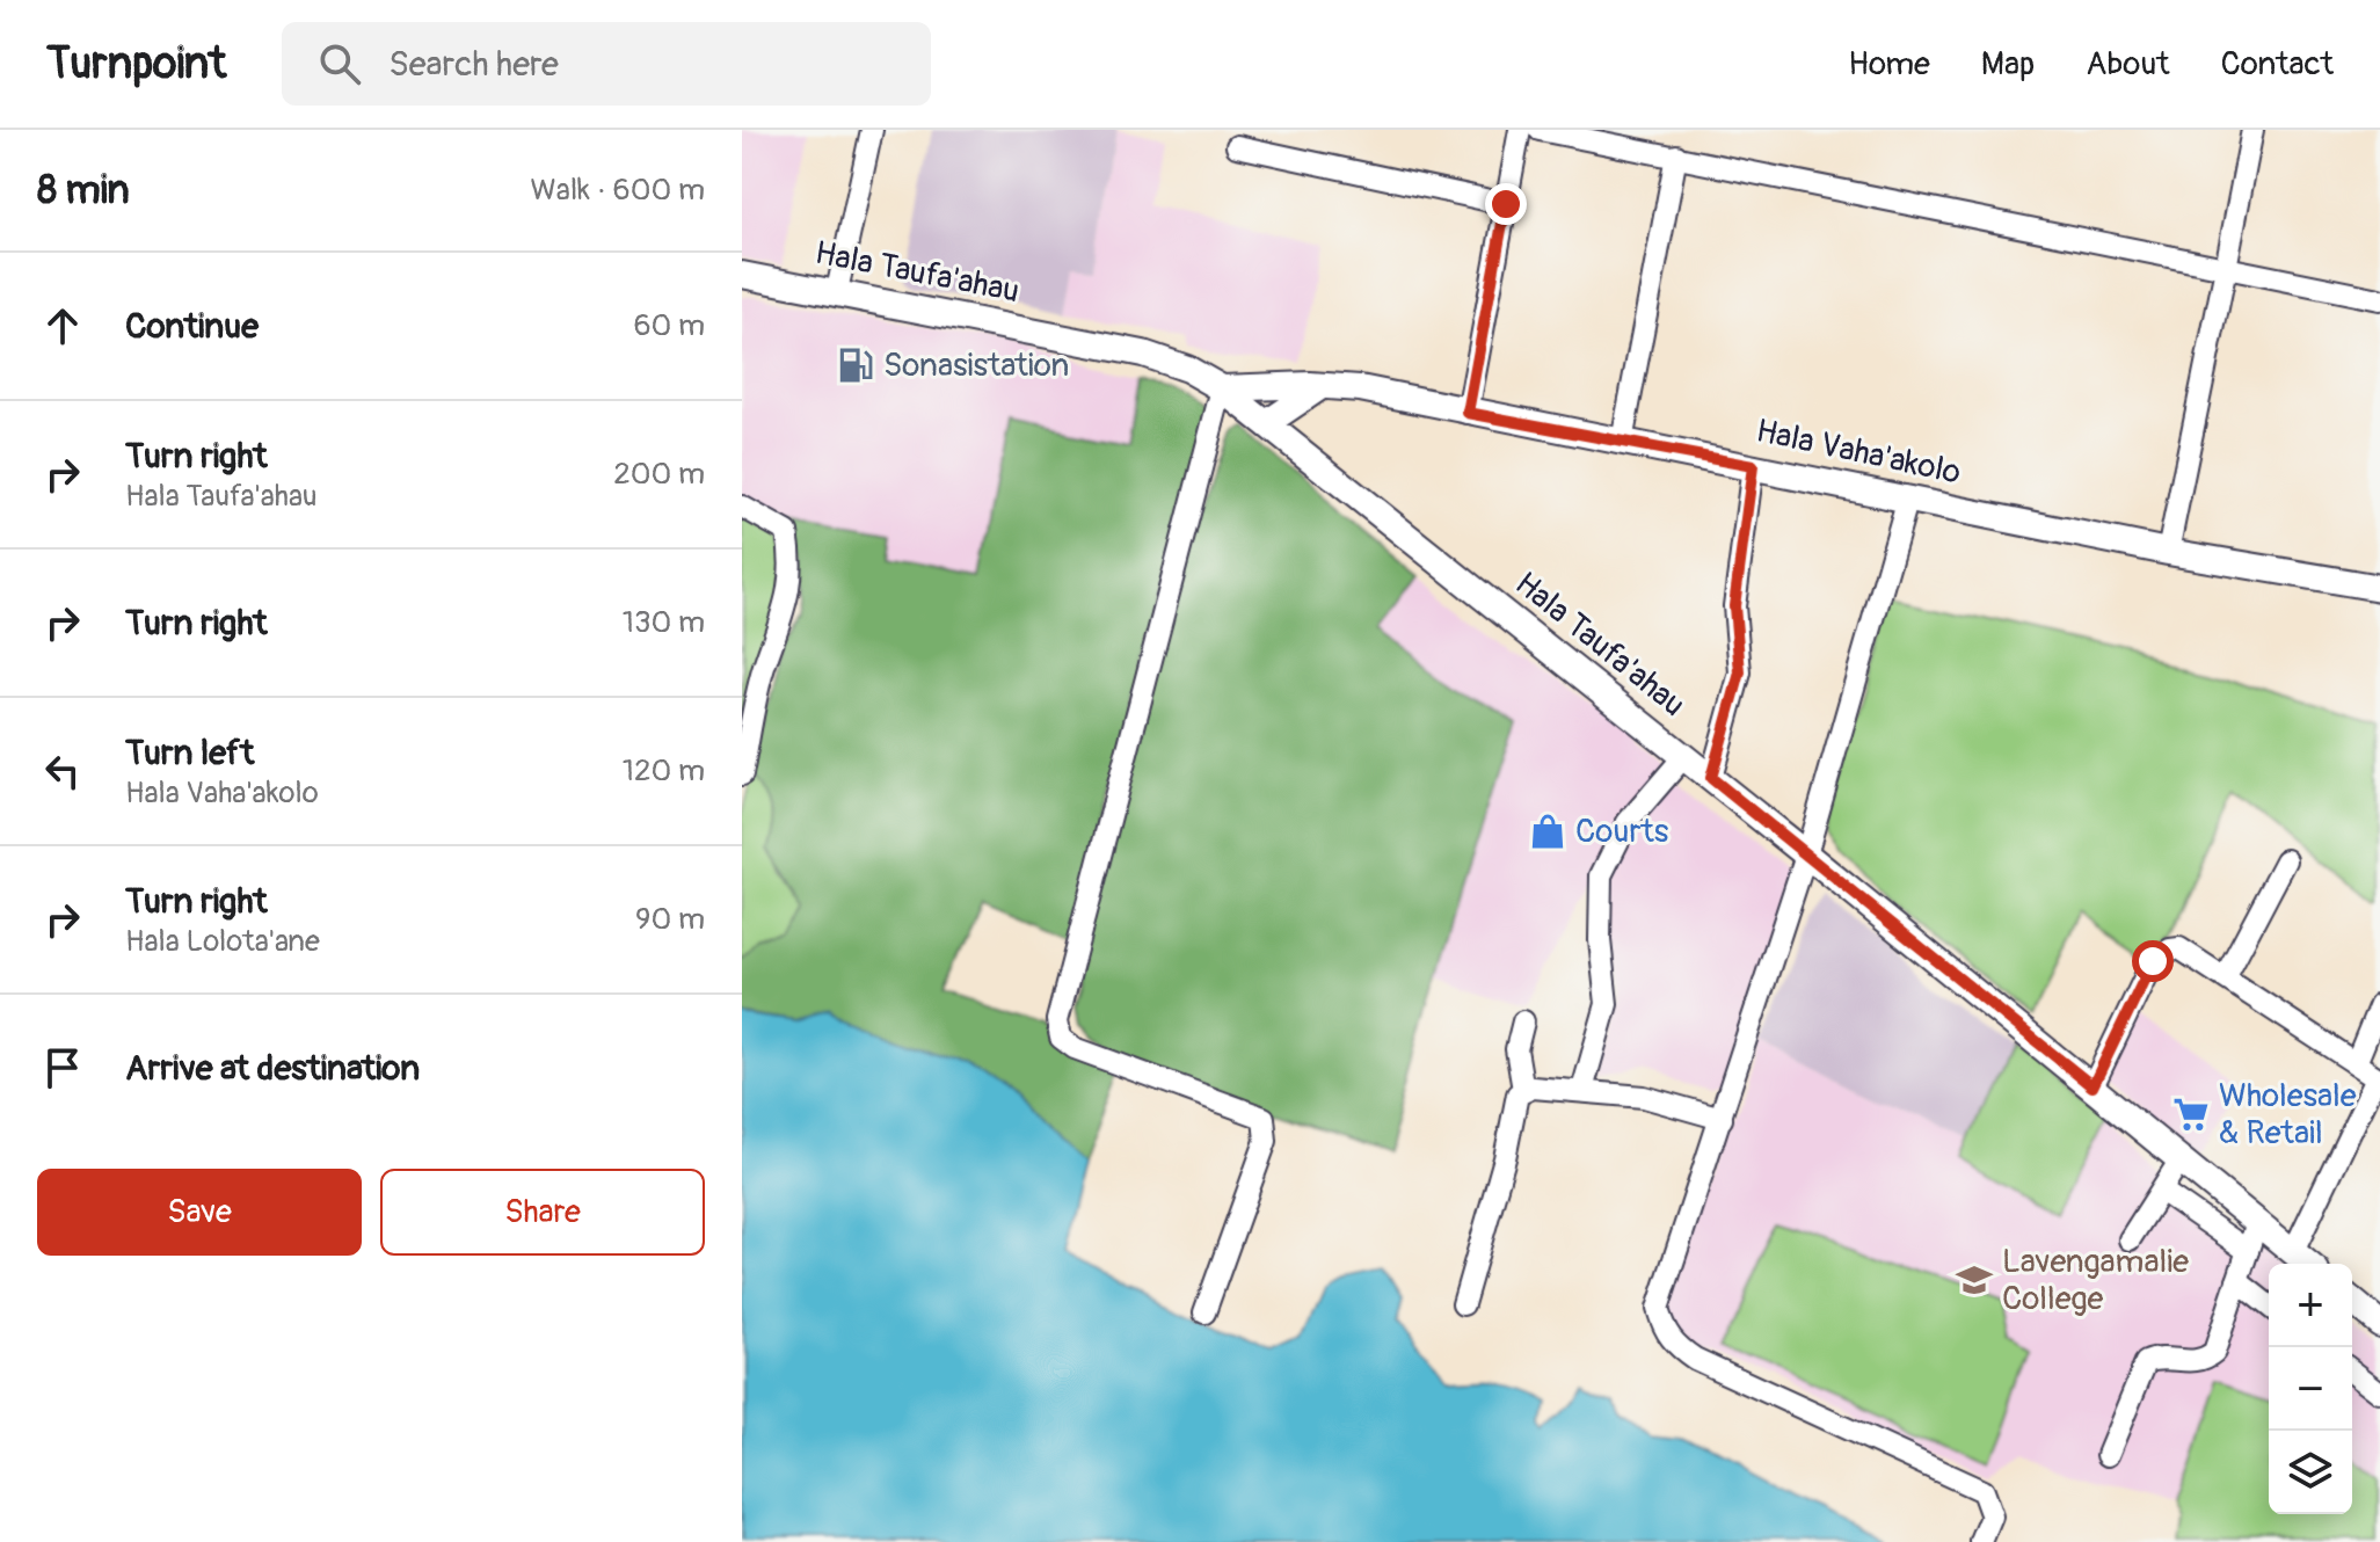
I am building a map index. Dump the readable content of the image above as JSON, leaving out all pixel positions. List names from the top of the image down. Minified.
{"streets":{"main road":["Hala Taufa'ahau","Hala Vaha'akolo"]},"crossings":[["Hala Taufa'ahau","Hala Vaha'akolo"]],"places":{"fuel station":["Sonasistation"],"shop":["Courts"],"supermarket":["Wholesale & Retail"],"school or university":["Lavengamalie College"]},"page":{"header":"Turnpoint","search":"Search here","nav":["Home","Map","About","Contact"],"heading":["8 min","Walk · 600 m"],"list":[["Continue","60 m"],["Turn right","Hala Taufa'ahau","200 m"],["Turn right","130 m"],["Turn left","Hala Vaha'akolo","120 m"],["Turn right","Hala Lolota'ane","90 m"],"Arrive at destination"],"buttons":["Save","Share"],"map_buttons":["+","−"]}}
